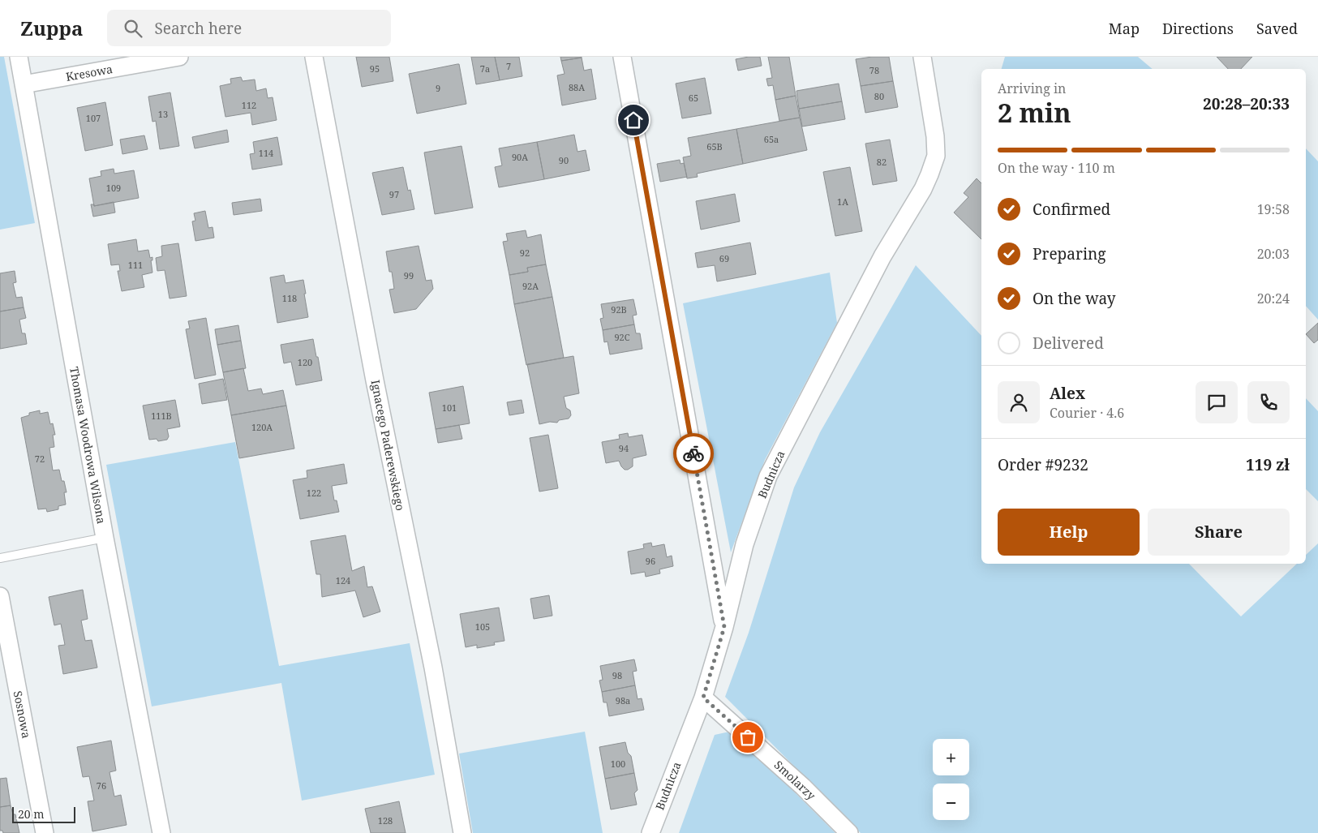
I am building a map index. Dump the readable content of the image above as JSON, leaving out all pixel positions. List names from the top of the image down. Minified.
{"streets":{"street":["Kresowa","Thomasa Woodrowa Wilsona","Ignacego Paderewskiego","Budnicza","Sosnowa","Smolarzy"]},"crossings":[["Kresowa","Thomasa Woodrowa Wilsona"],["Budnicza","Smolarzy"]],"house_numbers":["7","95","7a","78","88A","9","80","65","112","13","107","65a","65B","114","90A","90","82","109","97","1A","92","69","111","99","92A","118","92B","92C","120","101","111B","120A","94","72","122","96","124","105","98","98a","100","76","128"],"scale_bar":"20 m","page":{"header":"Zuppa","search":"Search here","nav":["Map","Directions","Saved"],"heading":["2 min","Arriving in","20:28–20:33"],"panel":["Alex","Courier · 4.6","Order #9232","119 zł"],"bar":"On the way · 110 m","list":[["Confirmed","19:58"],["Preparing","20:03"],["On the way","20:24"],"Delivered"],"buttons":["Help","Share"],"map_buttons":["+","−"],"scale":"20 m"}}
